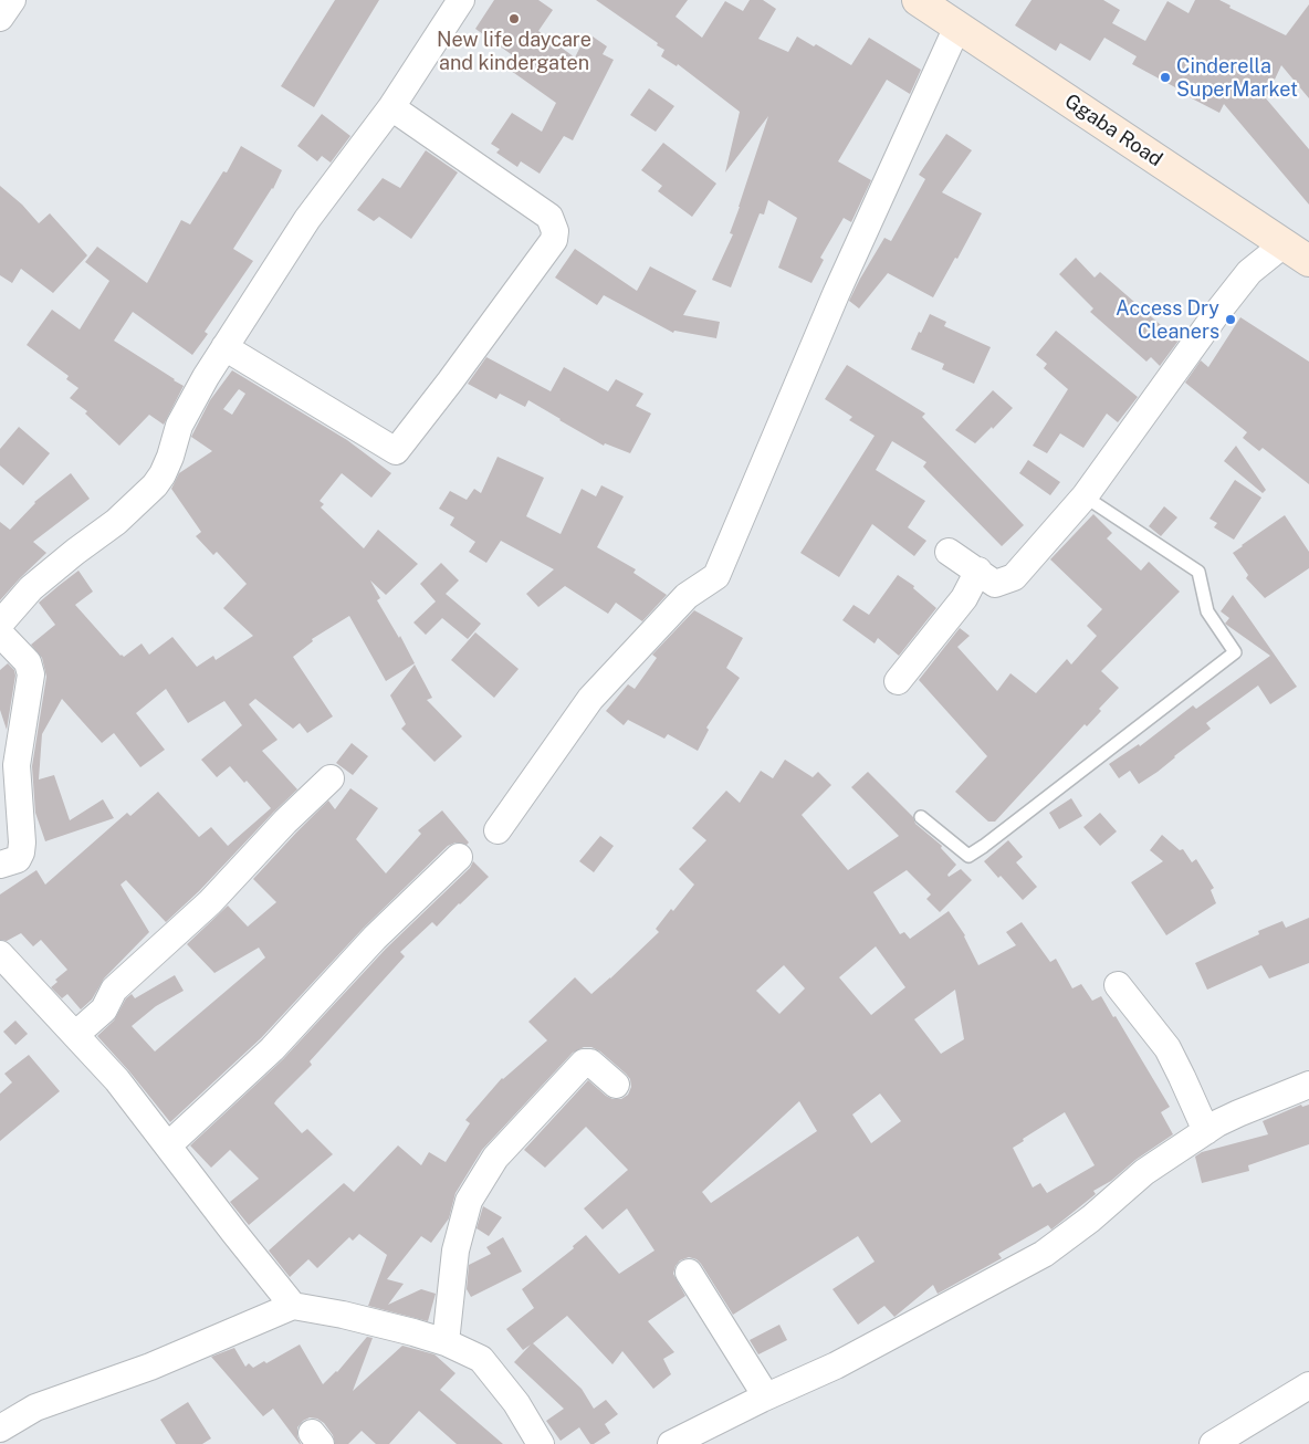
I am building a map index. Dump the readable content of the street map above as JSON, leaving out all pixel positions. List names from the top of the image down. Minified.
{"streets":{"main road":["Ggaba Road"]},"places":["New life daycare and kindergaten","Cinderella SuperMarket","Access Dry Cleaners"]}
